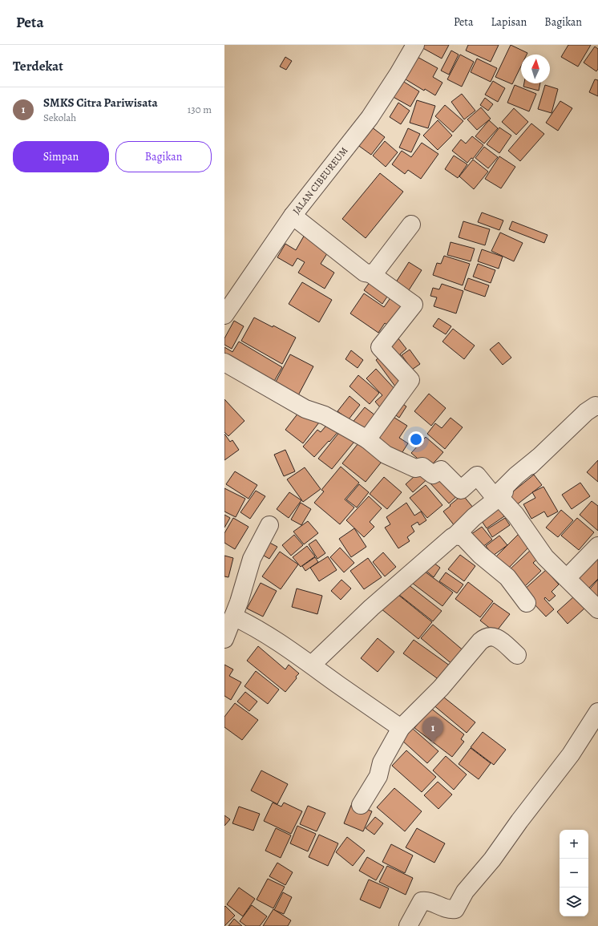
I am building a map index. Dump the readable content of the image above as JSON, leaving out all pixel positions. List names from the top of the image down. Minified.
{"streets":{"street":["JALAN CIBEUREUM"]},"north":"top","page":{"header":"Peta","nav":["Peta","Lapisan","Bagikan"],"heading":"Terdekat","list":[{"mark":"1","name":"SMKS Citra Pariwisata","note":"Sekolah","value":"130 m"}],"buttons":["Simpan","Bagikan"],"pins":"1","map_buttons":["+","−"]}}
